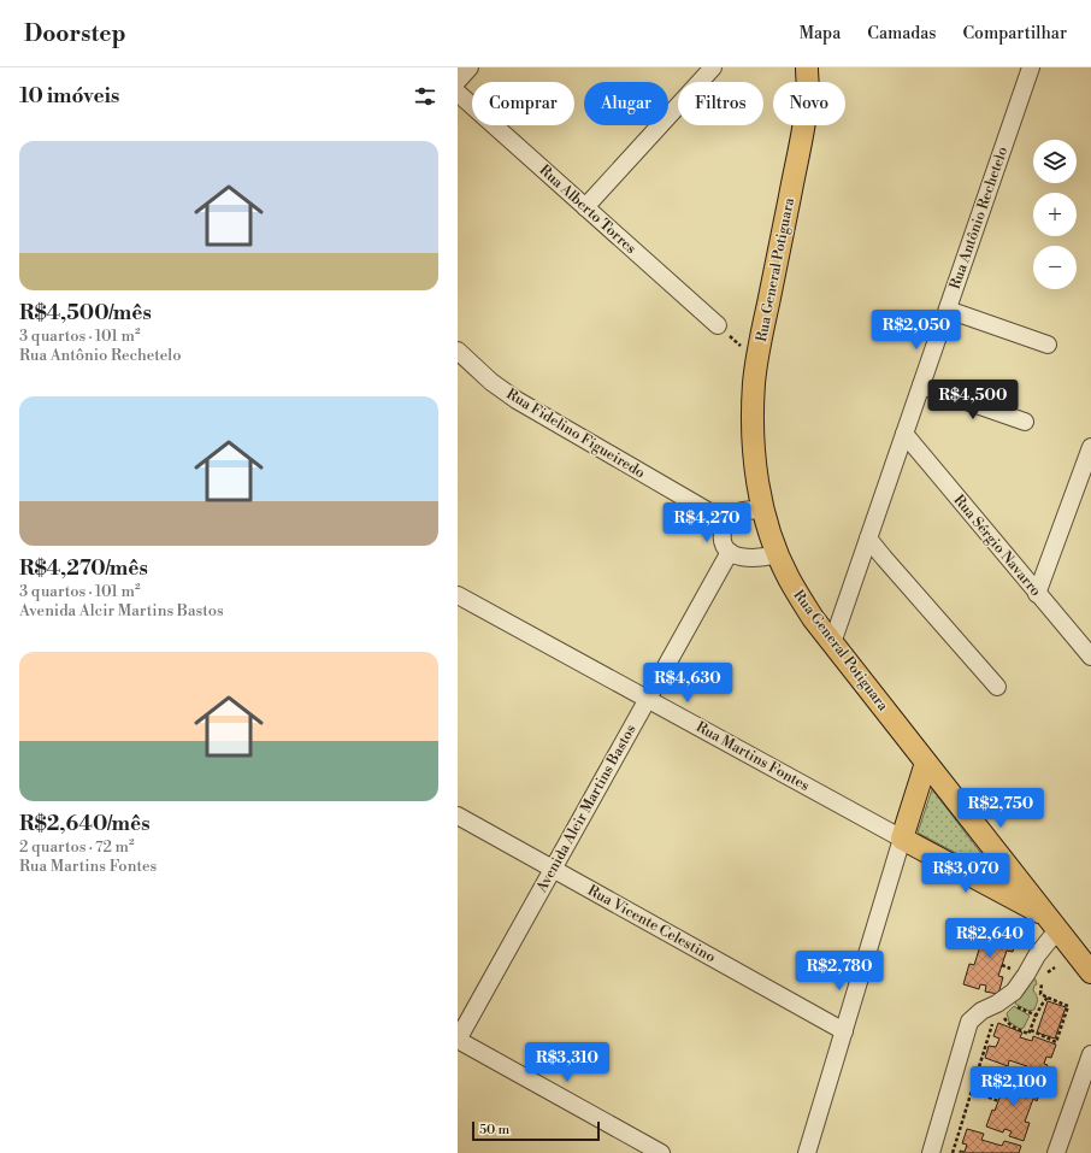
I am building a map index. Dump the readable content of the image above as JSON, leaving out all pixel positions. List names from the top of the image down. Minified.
{"streets":{"main road":["Rua General Potiguara","Rua Martins Fontes"],"street":["Rua Alberto Torres","Rua Antônio Rechetelo","Rua Fidelino Figueiredo","Rua Sérgio Navarro","Avenida Alcir Martins Bastos","Rua Vicente Celestino"]},"crossings":[["Rua Antônio Rechetelo","Rua General Potiguara"],["Rua Antônio Rechetelo","Rua Sérgio Navarro"],["Rua General Potiguara","Rua Fidelino Figueiredo"],["Rua General Potiguara","Rua Martins Fontes"],["Rua General Potiguara","Avenida Alcir Martins Bastos"],["Rua Fidelino Figueiredo","Avenida Alcir Martins Bastos"],["Rua Martins Fontes","Avenida Alcir Martins Bastos"],["Avenida Alcir Martins Bastos","Rua Vicente Celestino"]],"scale_bar":"50 m","page":{"header":"Doorstep","nav":["Mapa","Camadas","Compartilhar"],"heading":"10 imóveis","chip":["Comprar","Alugar","Filtros","Novo"],"list":[{"name":"R$4,500/mês","note":"3 quartos · 101 m² · Rua Antônio Rechetelo"},{"name":"R$4,270/mês","note":"3 quartos · 101 m² · Avenida Alcir Martins Bastos"},{"name":"R$2,640/mês","note":"2 quartos · 72 m² · Rua Martins Fontes"}],"map_buttons":["+","−"],"price":["R$2,050","R$4,500","R$4,270","R$4,630","R$2,750","R$3,070","R$2,640","R$2,780","R$3,310","R$2,100"],"scale":"50 m"}}
